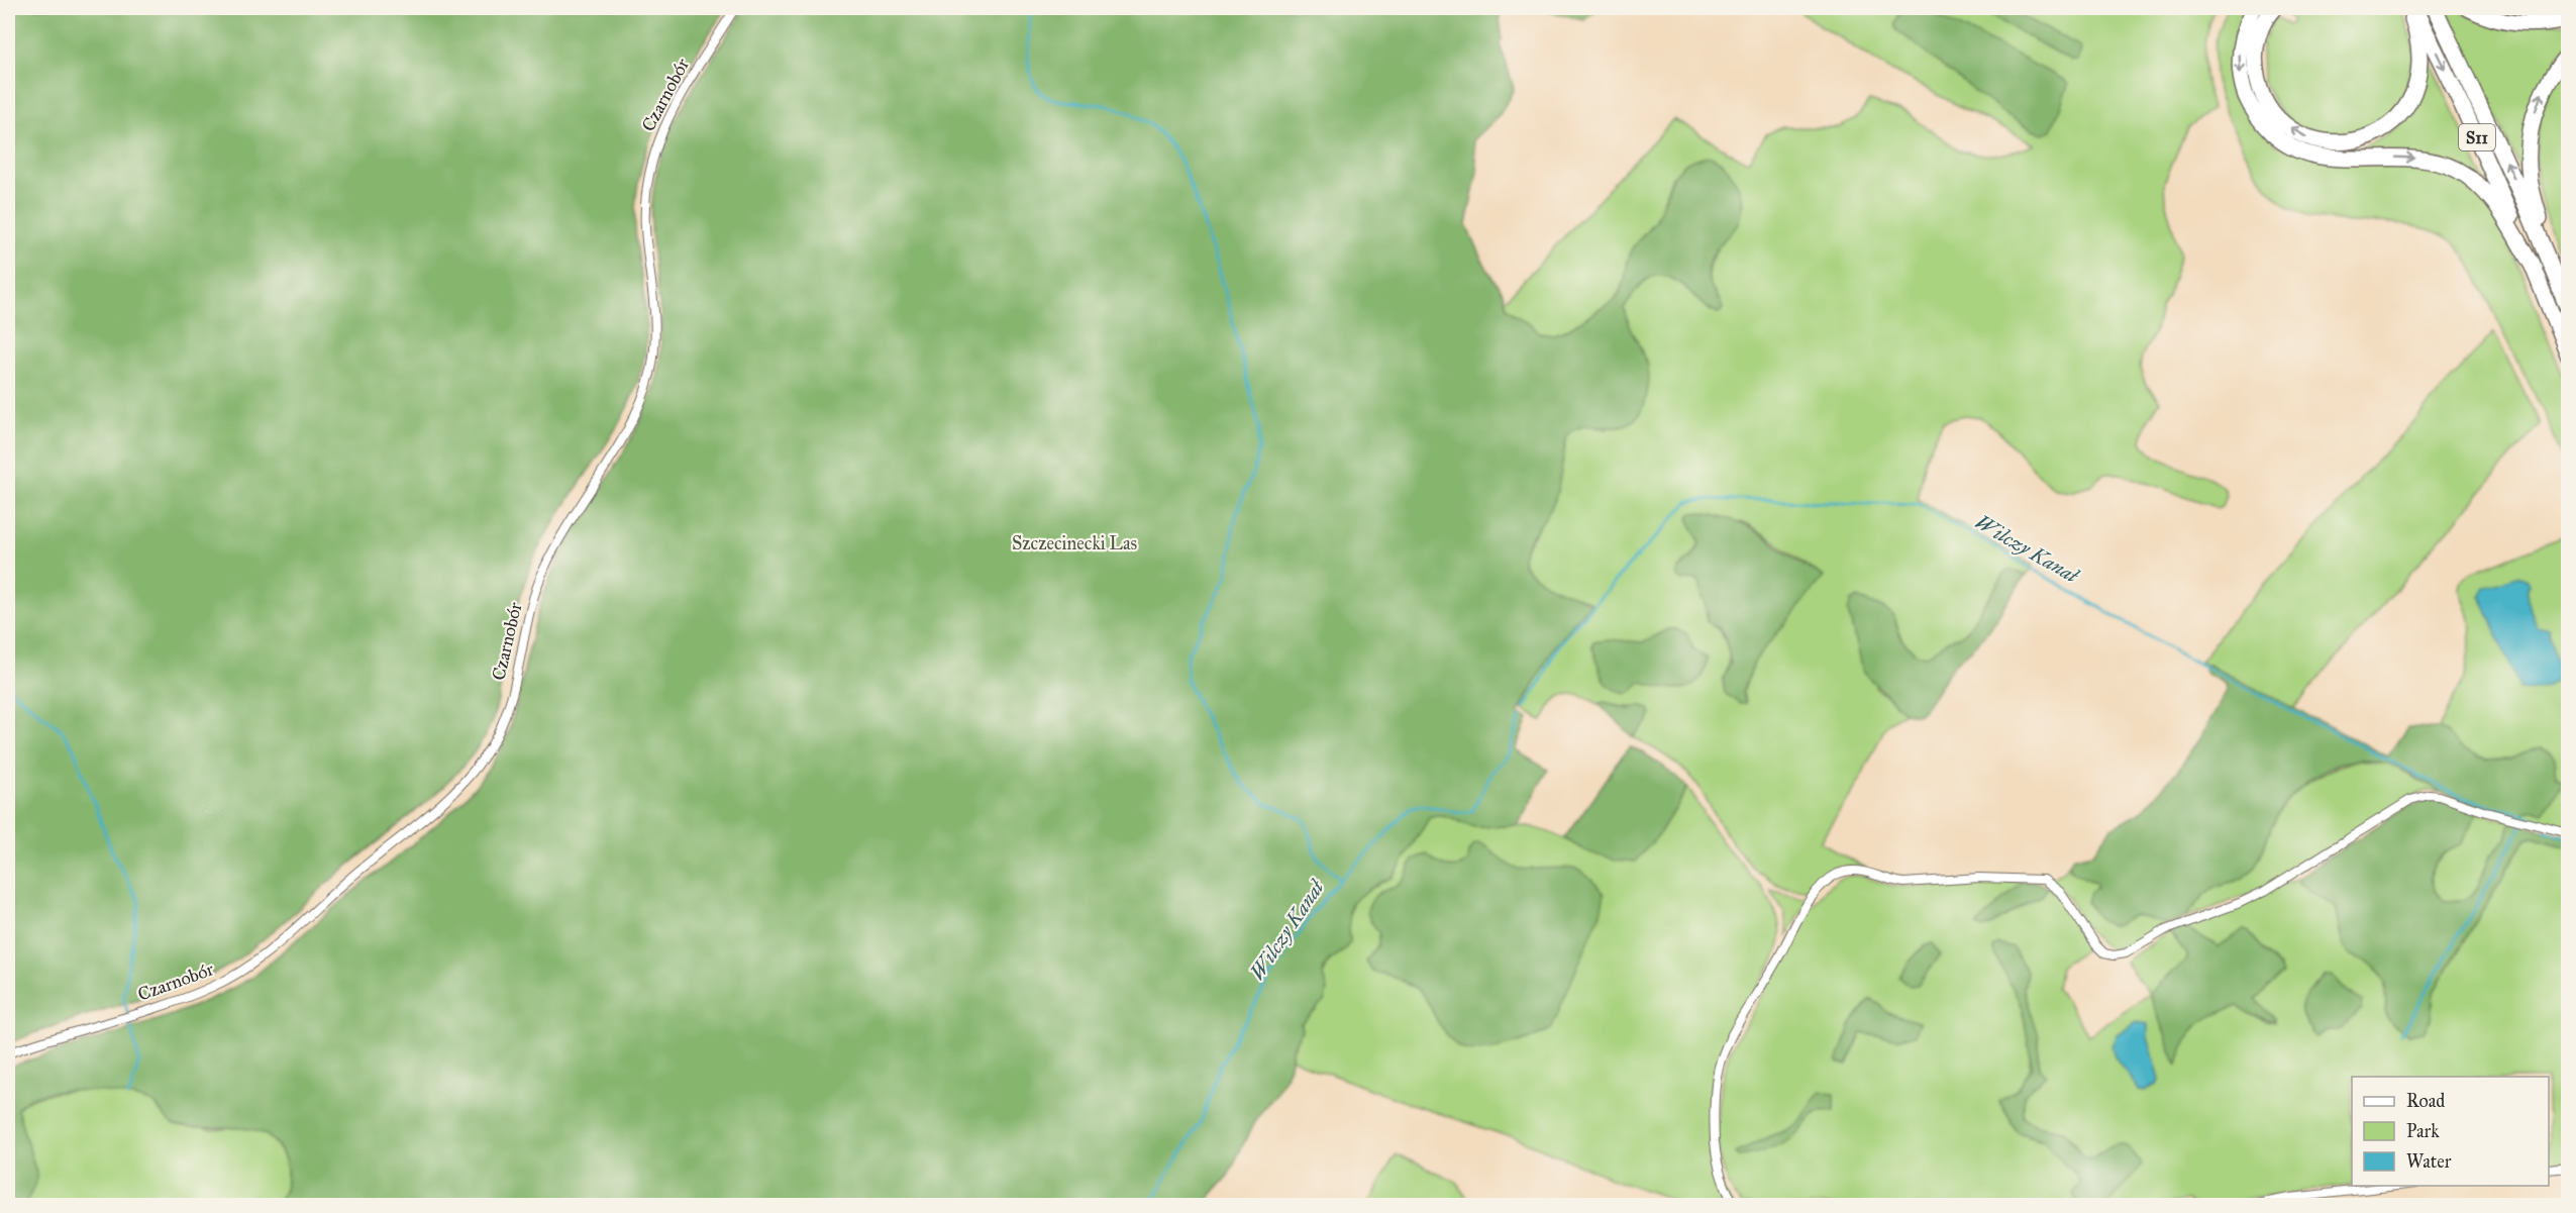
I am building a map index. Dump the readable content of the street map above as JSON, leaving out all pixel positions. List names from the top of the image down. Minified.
{"streets":{"highway":["S11"],"street":["Czarnobór"]},"water":["Wilczy Kanał"],"parks":["Szczecinecki Las"],"legend":["Road","Park","Water"]}
